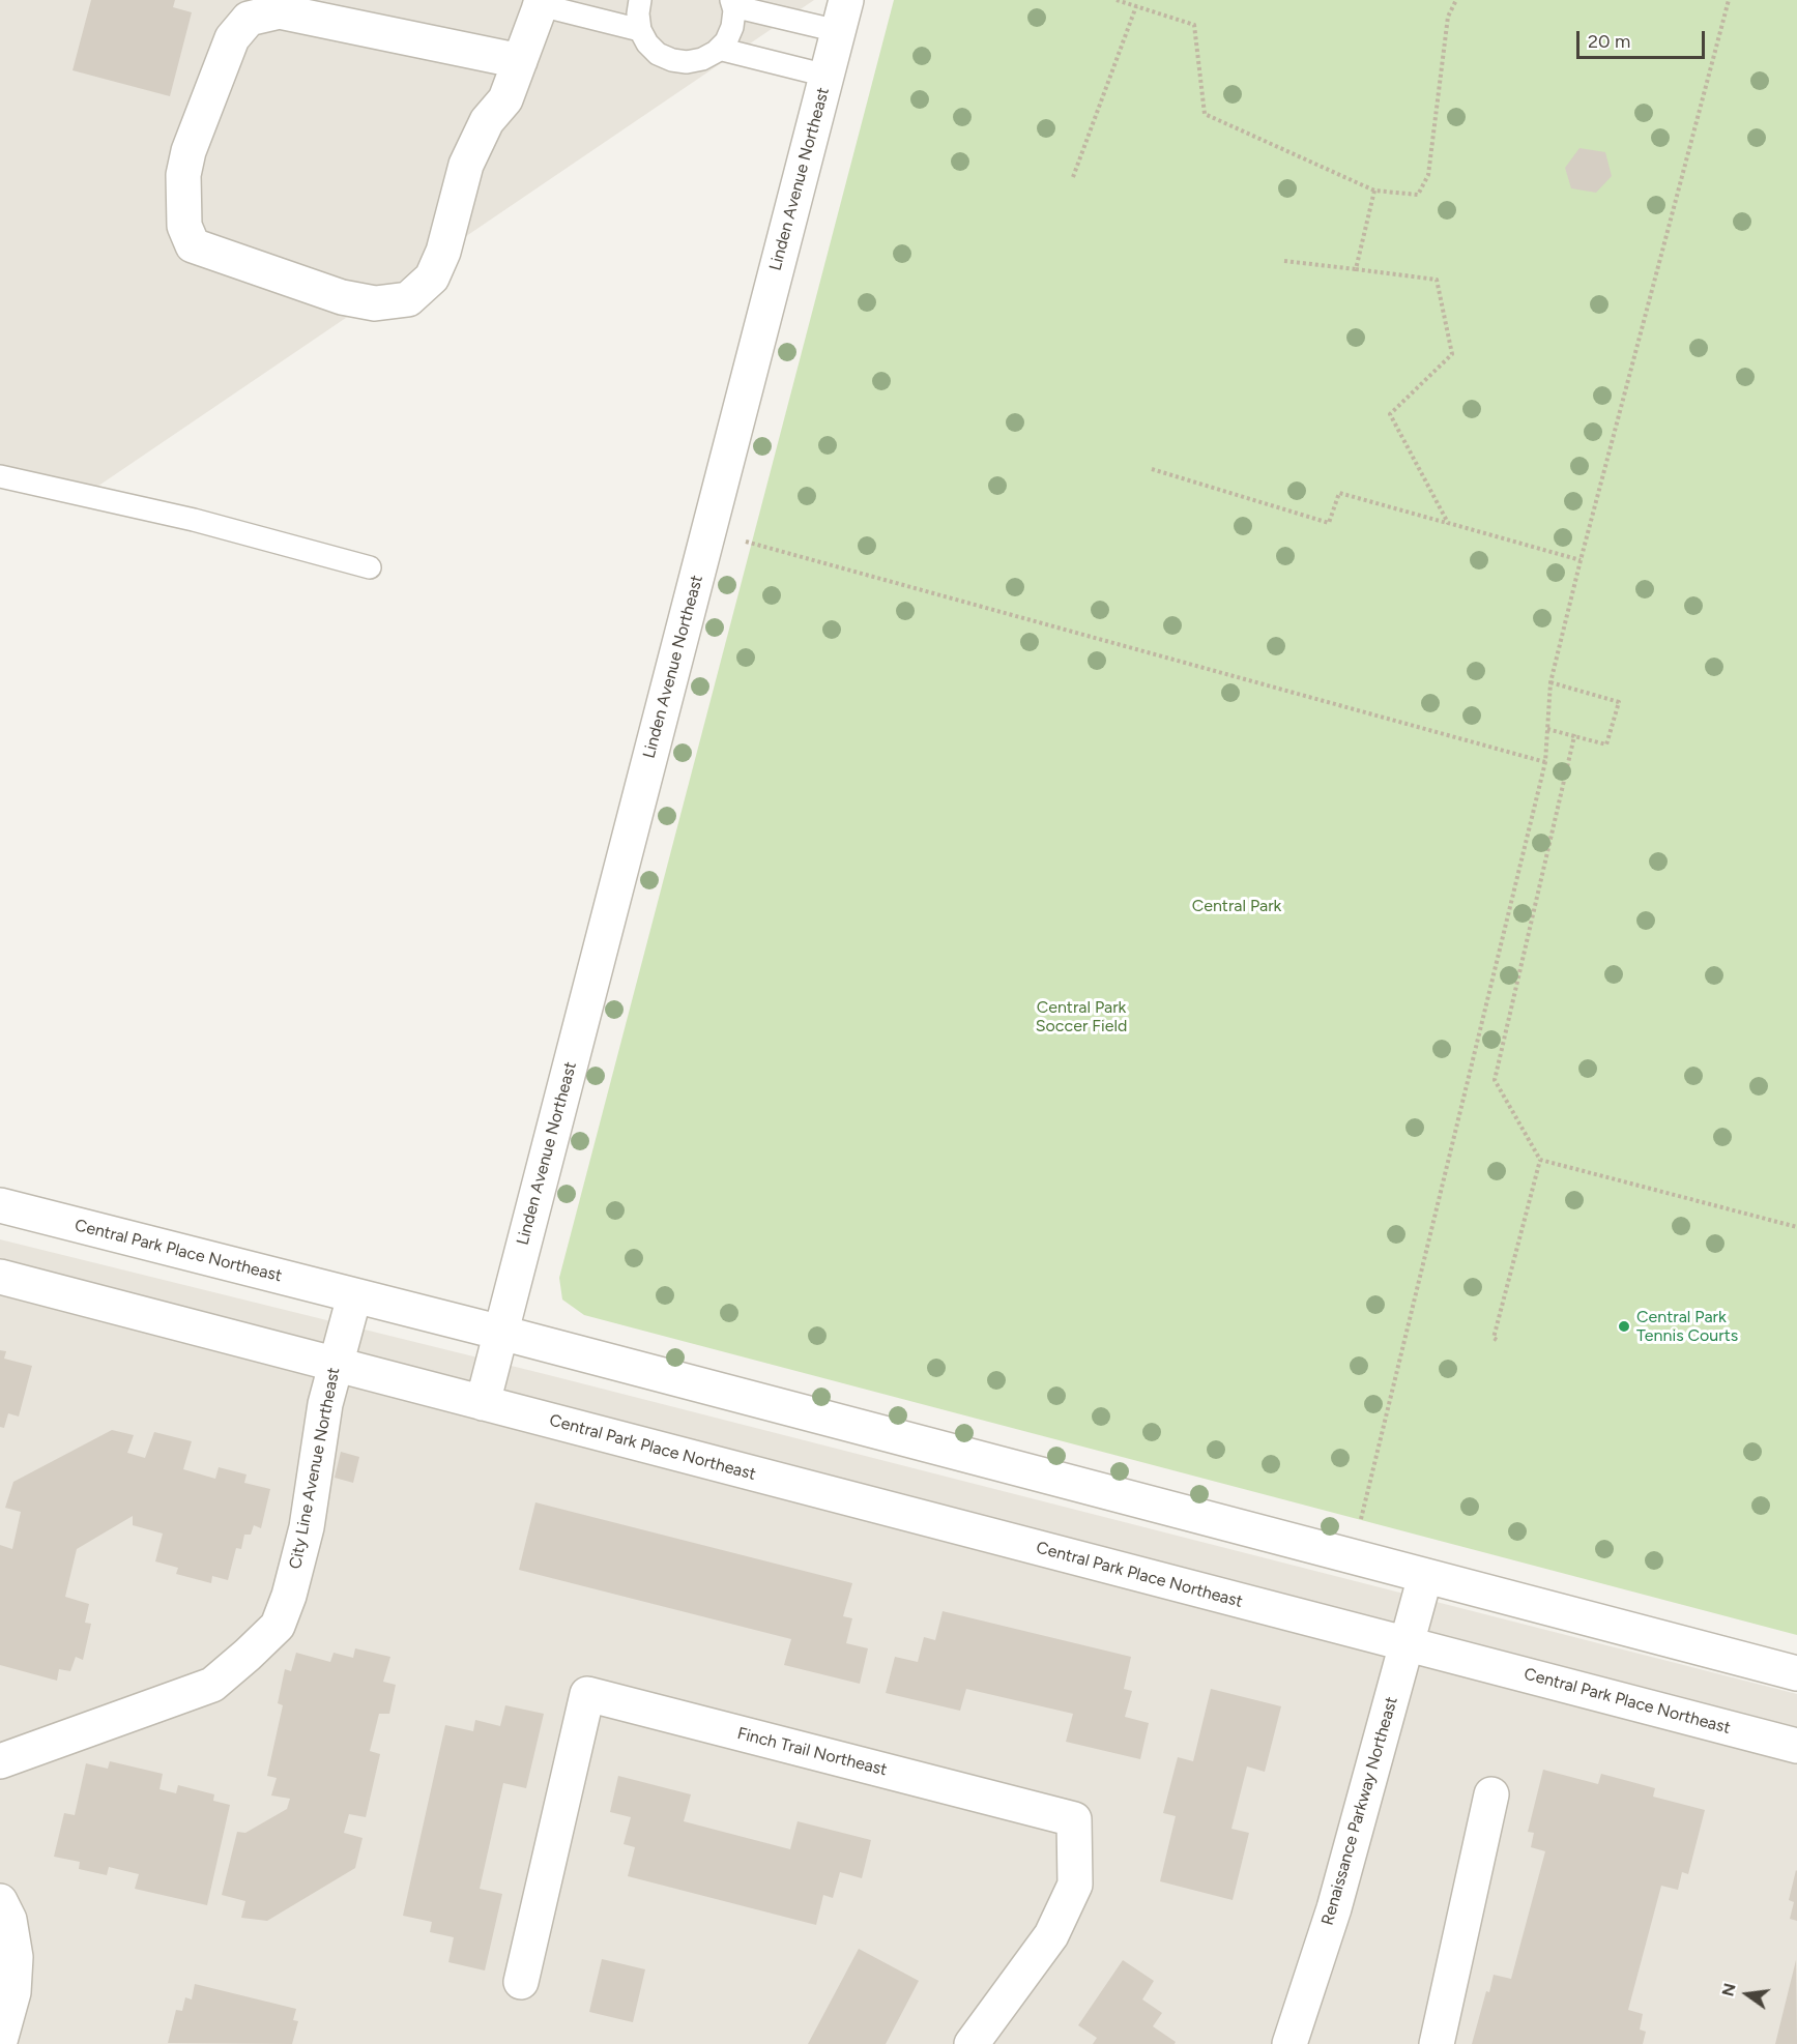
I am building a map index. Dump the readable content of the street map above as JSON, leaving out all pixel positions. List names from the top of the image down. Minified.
{"streets":{"street":["Linden Avenue Northeast","Central Park Place Northeast","City Line Avenue Northeast","Finch Trail Northeast","Renaissance Parkway Northeast"]},"crossings":[["Linden Avenue Northeast","Central Park Place Northeast"],["Central Park Place Northeast","City Line Avenue Northeast"],["Central Park Place Northeast","Renaissance Parkway Northeast"]],"parks":["Central Park","Central Park Soccer Field"],"places":["Central Park Tennis Courts"],"scale_bar":"20 m","north":"left"}
